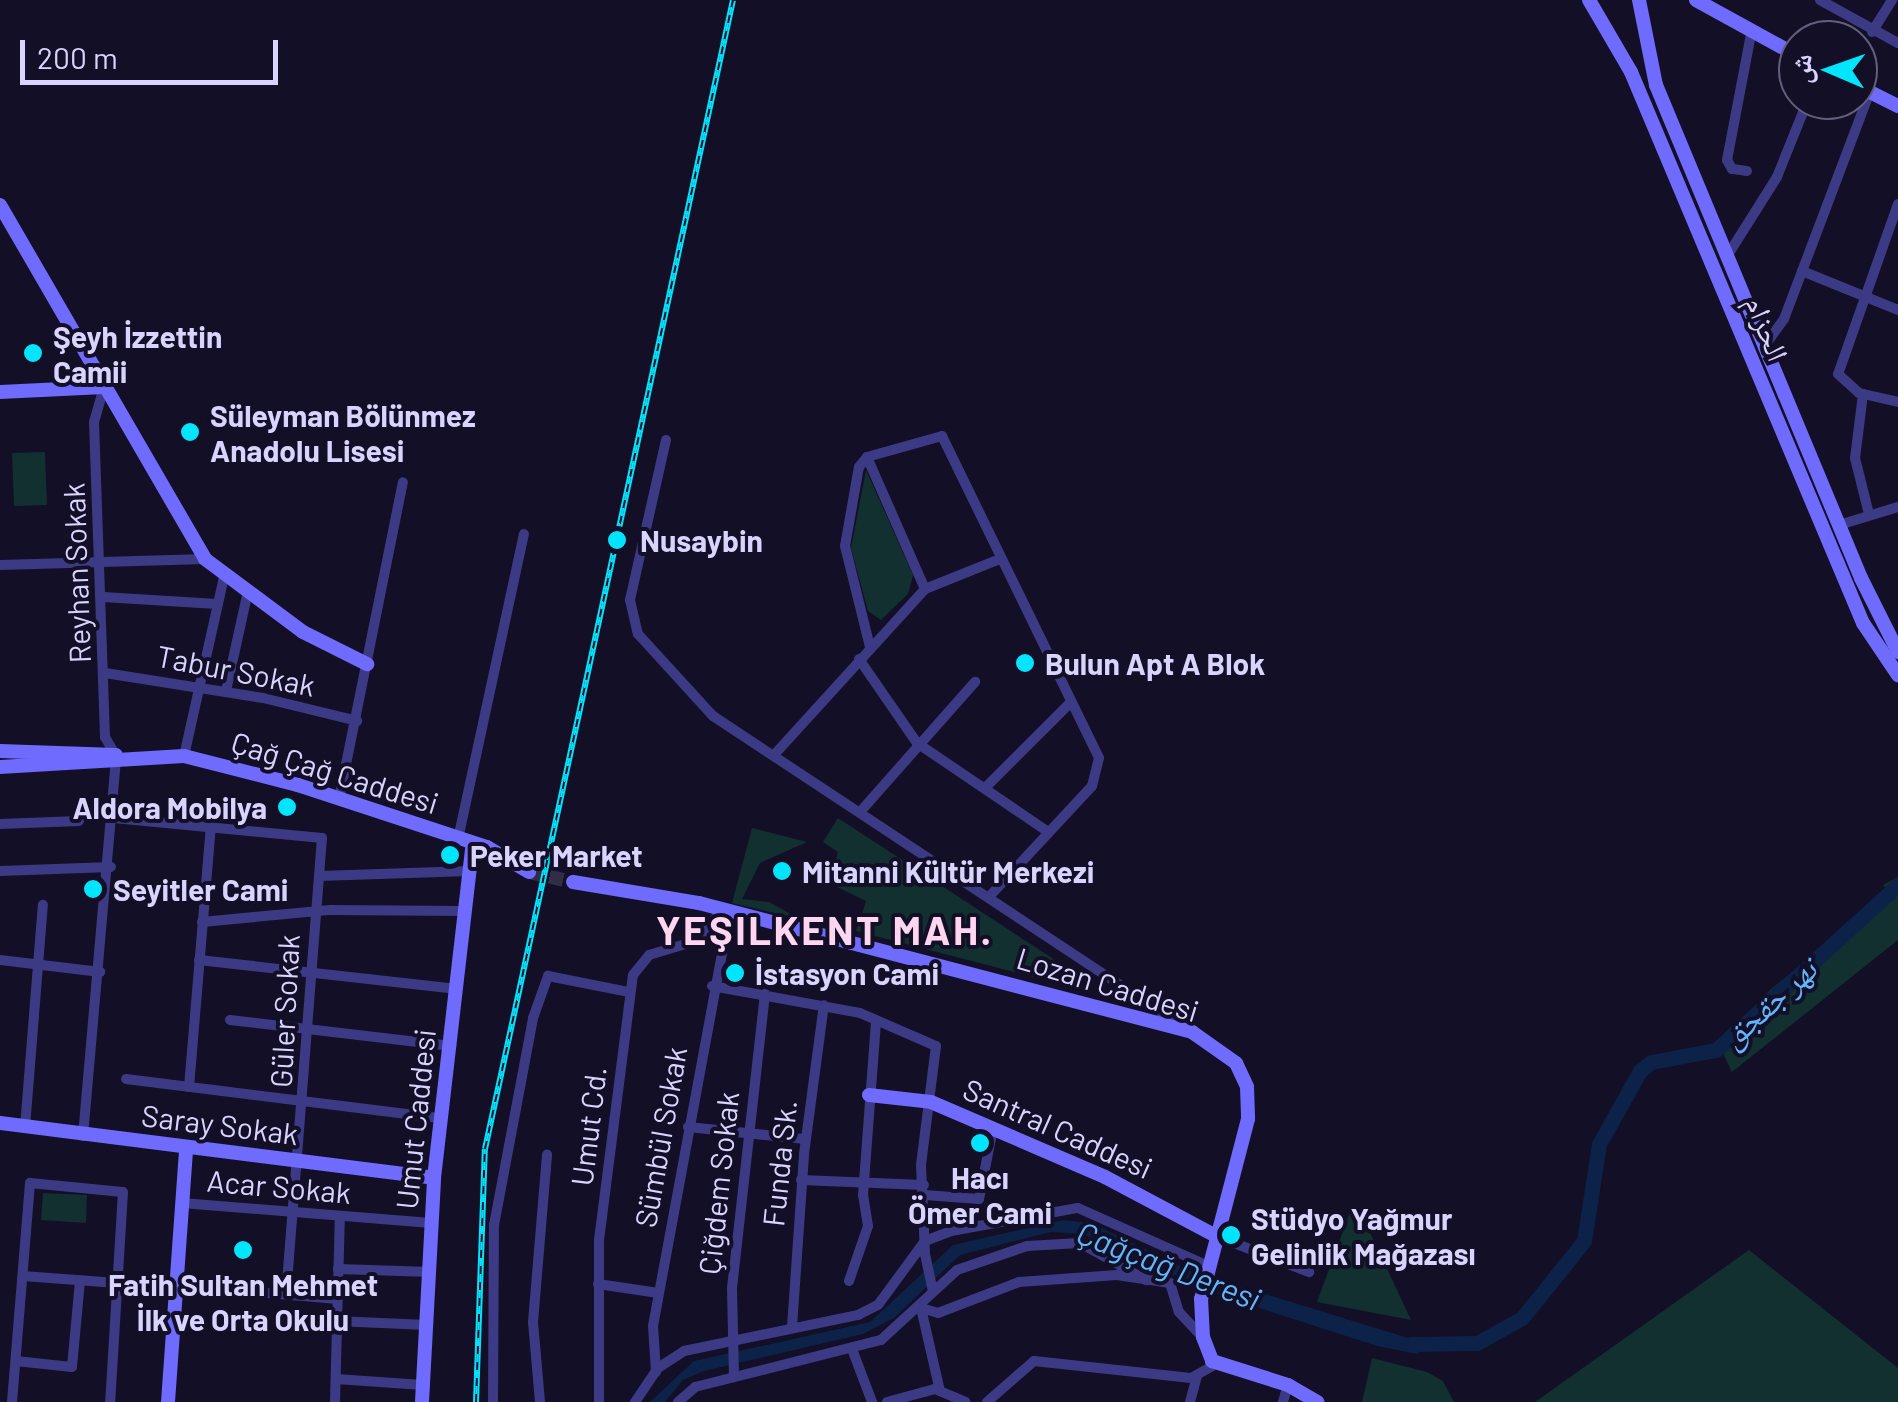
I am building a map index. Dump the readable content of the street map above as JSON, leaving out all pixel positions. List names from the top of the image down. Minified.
{"streets":{"main road":["الحزام","Çağ Çağ Caddesi","Lozan Caddesi","Umut Caddesi","Saray Sokak","Santral Caddesi"],"street":["Reyhan Sokak","Tabur Sokak","Güler Sokak","Umut Cd.","Sümbül Sokak","Funda Sk.","Çiğdem Sokak","Acar Sokak"]},"crossings":[["Reyhan Sokak","Tabur Sokak"],["Reyhan Sokak","Çağ Çağ Caddesi"],["Reyhan Sokak","Saray Sokak"],["Çağ Çağ Caddesi","Umut Caddesi"],["Lozan Caddesi","Santral Caddesi"],["Lozan Caddesi","Sümbül Sokak"],["Güler Sokak","Saray Sokak"],["Güler Sokak","Acar Sokak"],["Umut Caddesi","Saray Sokak"],["Umut Caddesi","Acar Sokak"]],"districts":["YEŞILKENT MAH."],"water":["نهر جقجق","Çağçağ Deresi"],"places":["Şeyh İzzettin Camii","Süleyman Bölünmez Anadolu Lisesi","Nusaybin","Bulun Apt A Blok","Aldora Mobilya","Peker Market","Mitanni Kültür Merkezi","Seyitler Cami","İstasyon Cami","Hacı Ömer Cami","Stüdyo Yağmur Gelinlik Mağazası","Fatih Sultan Mehmet İlk ve Orta Okulu"],"scale_bar":"200 m","north":"left"}
